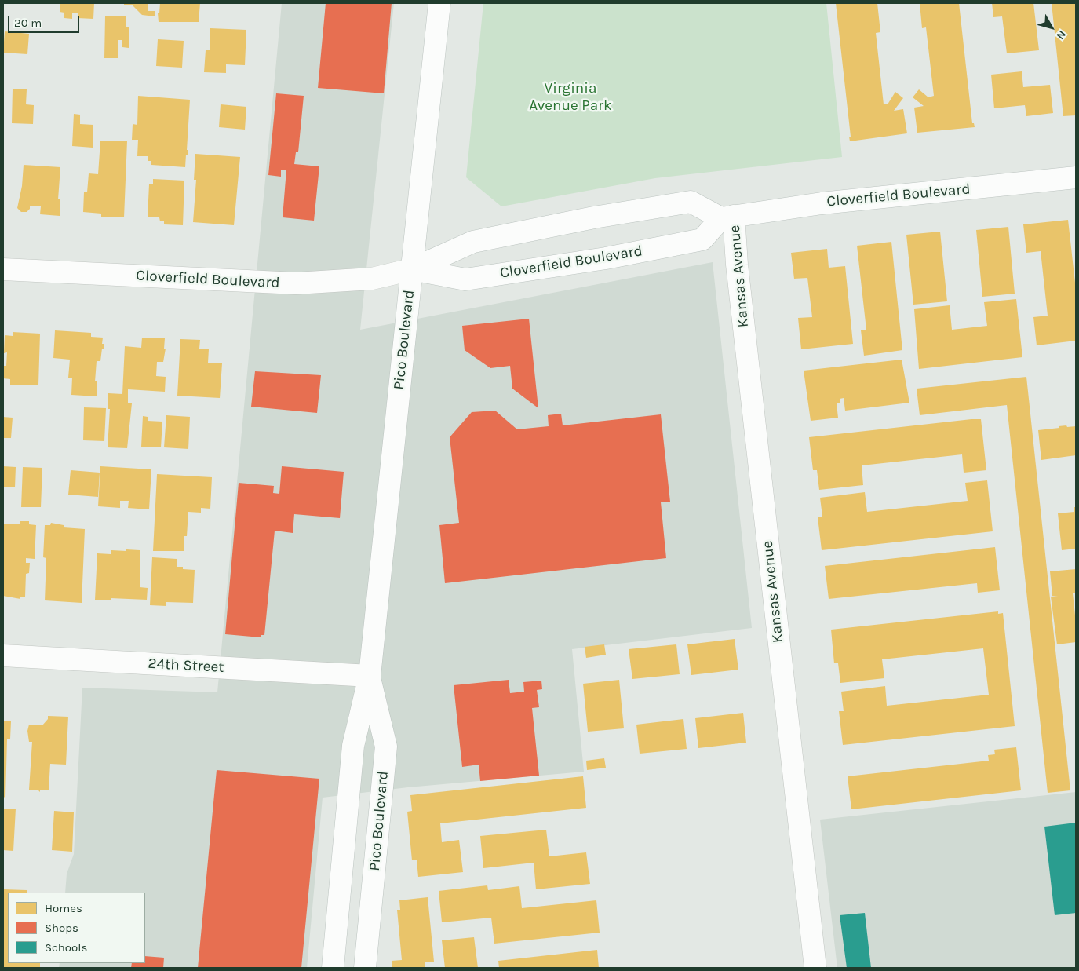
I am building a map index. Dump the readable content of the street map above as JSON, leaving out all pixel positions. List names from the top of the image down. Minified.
{"streets":{"main road":["Cloverfield Boulevard","Kansas Avenue","Pico Boulevard","24th Street"]},"crossings":[["Cloverfield Boulevard","Kansas Avenue"],["Cloverfield Boulevard","Pico Boulevard"],["Pico Boulevard","24th Street"]],"parks":["Virginia Avenue Park"],"legend":["Homes","Shops","Schools"],"scale_bar":"20 m","north":"bottom right"}
